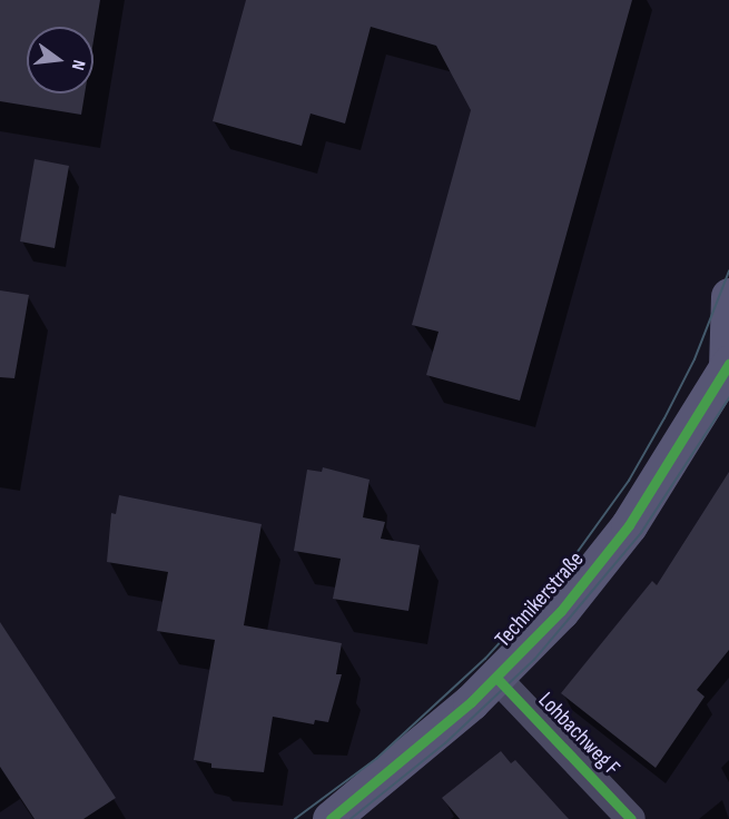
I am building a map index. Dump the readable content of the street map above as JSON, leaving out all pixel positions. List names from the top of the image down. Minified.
{"streets":{"street":["Technikerstraße","Lohbachweg F"]},"crossings":[["Technikerstraße","Lohbachweg F"]],"north":"right"}
